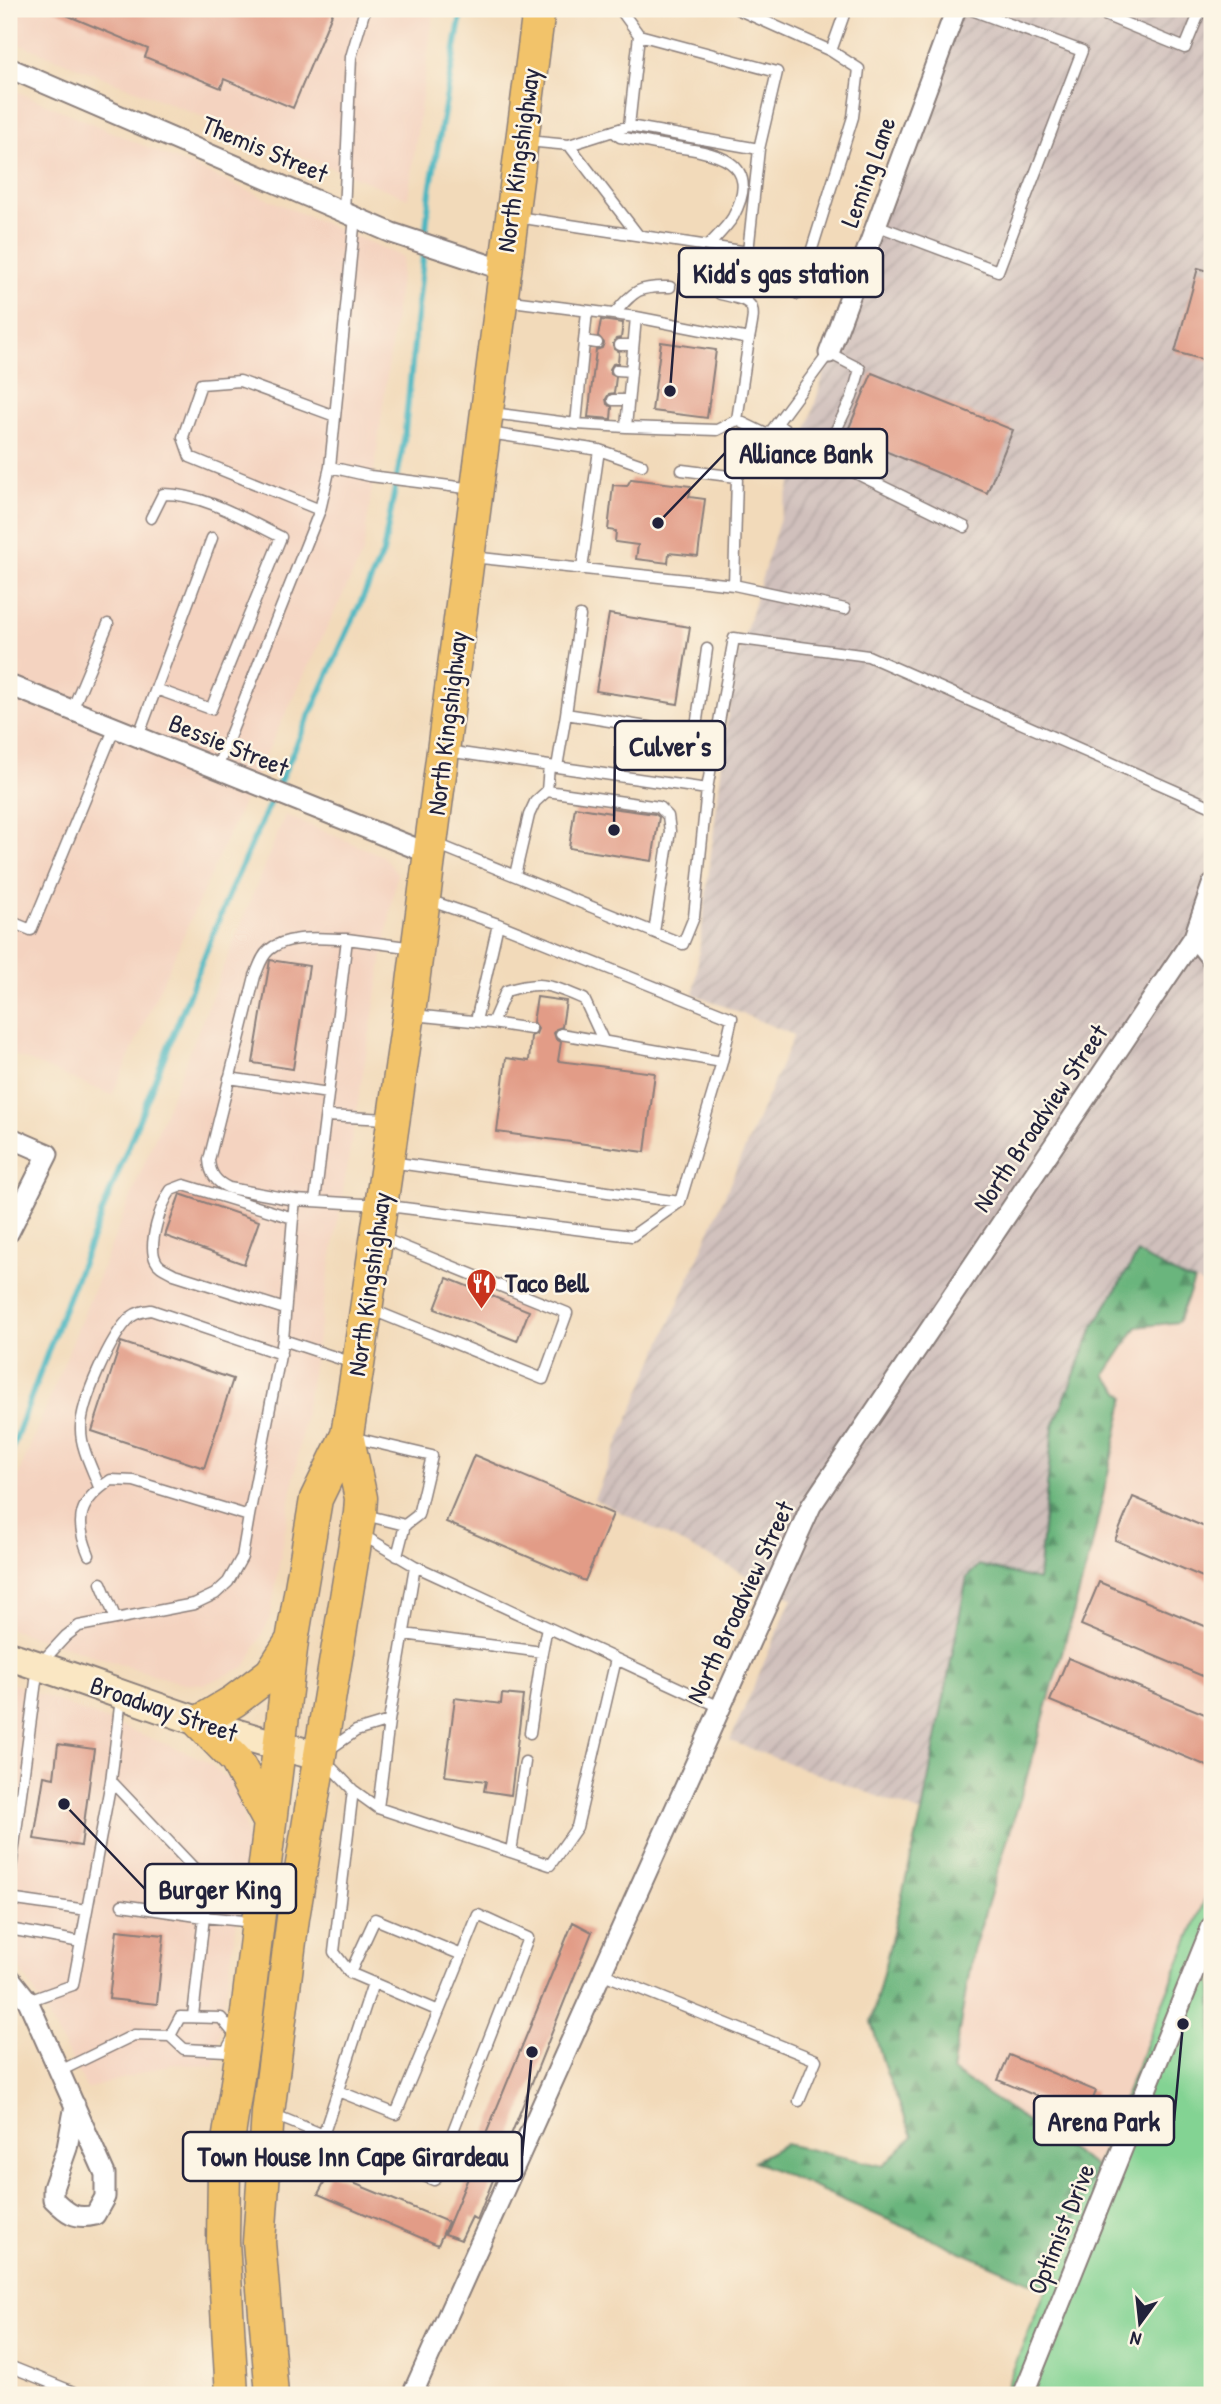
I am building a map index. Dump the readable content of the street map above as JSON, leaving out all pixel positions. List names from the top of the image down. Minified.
{"streets":{"main road":["North Kingshighway","Broadway Street"],"street":["Themis Street","Leming Lane","Bessie Street","North Broadview Street","Optimist Drive"]},"crossings":[["Themis Street","North Kingshighway"],["North Kingshighway","Bessie Street"],["North Kingshighway","Broadway Street"]],"places":{"other":["Kidd's gas station","Alliance Bank","Culver's","Burger King","Arena Park","Town House Inn Cape Girardeau"],"restaurant":["Taco Bell"]},"north":"bottom"}
